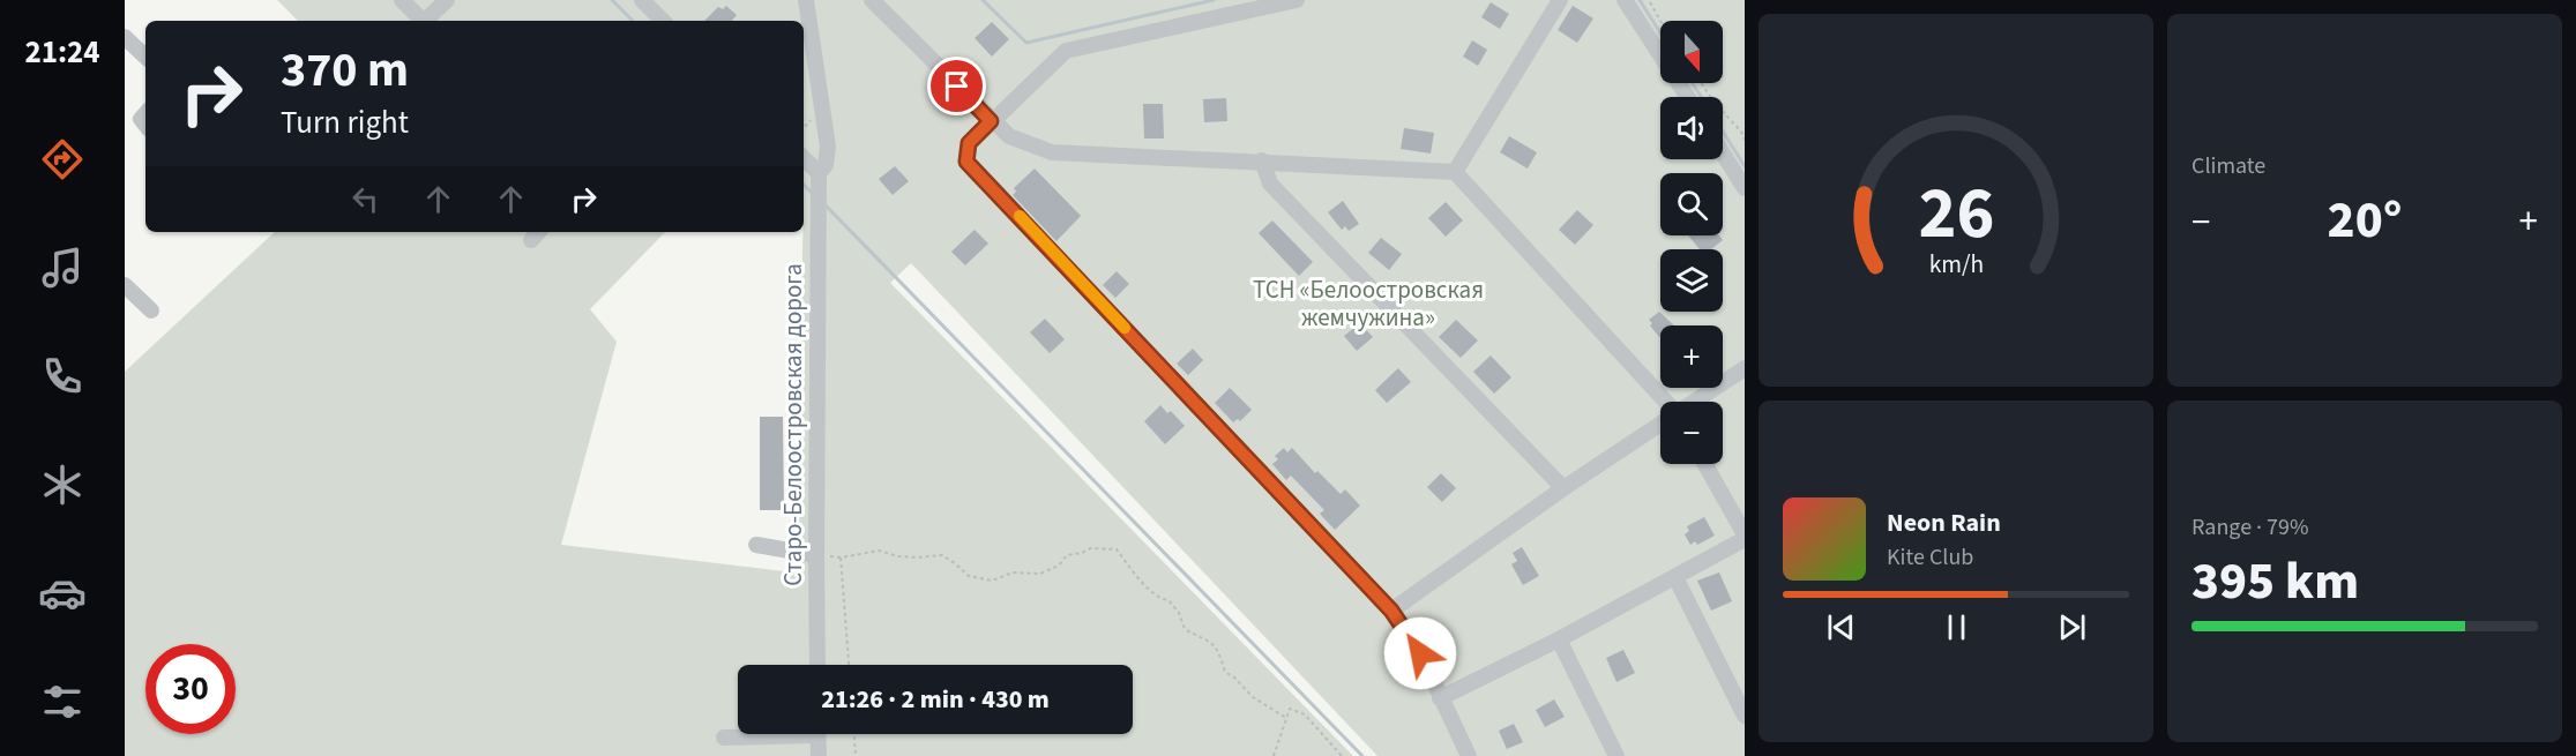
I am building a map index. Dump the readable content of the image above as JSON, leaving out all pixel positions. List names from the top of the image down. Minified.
{"streets":{"street":["Старо-Белоостровская дорога"]},"parks":["ТСН «Белоостровская жемчужина»"],"north":"bottom","page":{"tabs":"21:24","tile":["Climate",["Range · 79%","395 km"]],"map_buttons":["+","−"],"turn":["370 m","Turn right"],"heat":["−","20°","+"],"song":["Neon Rain","Kite Club"],"limit":"30","trip":"21:26 · 2 min · 430 m","gauge":["26","km/h"]}}
